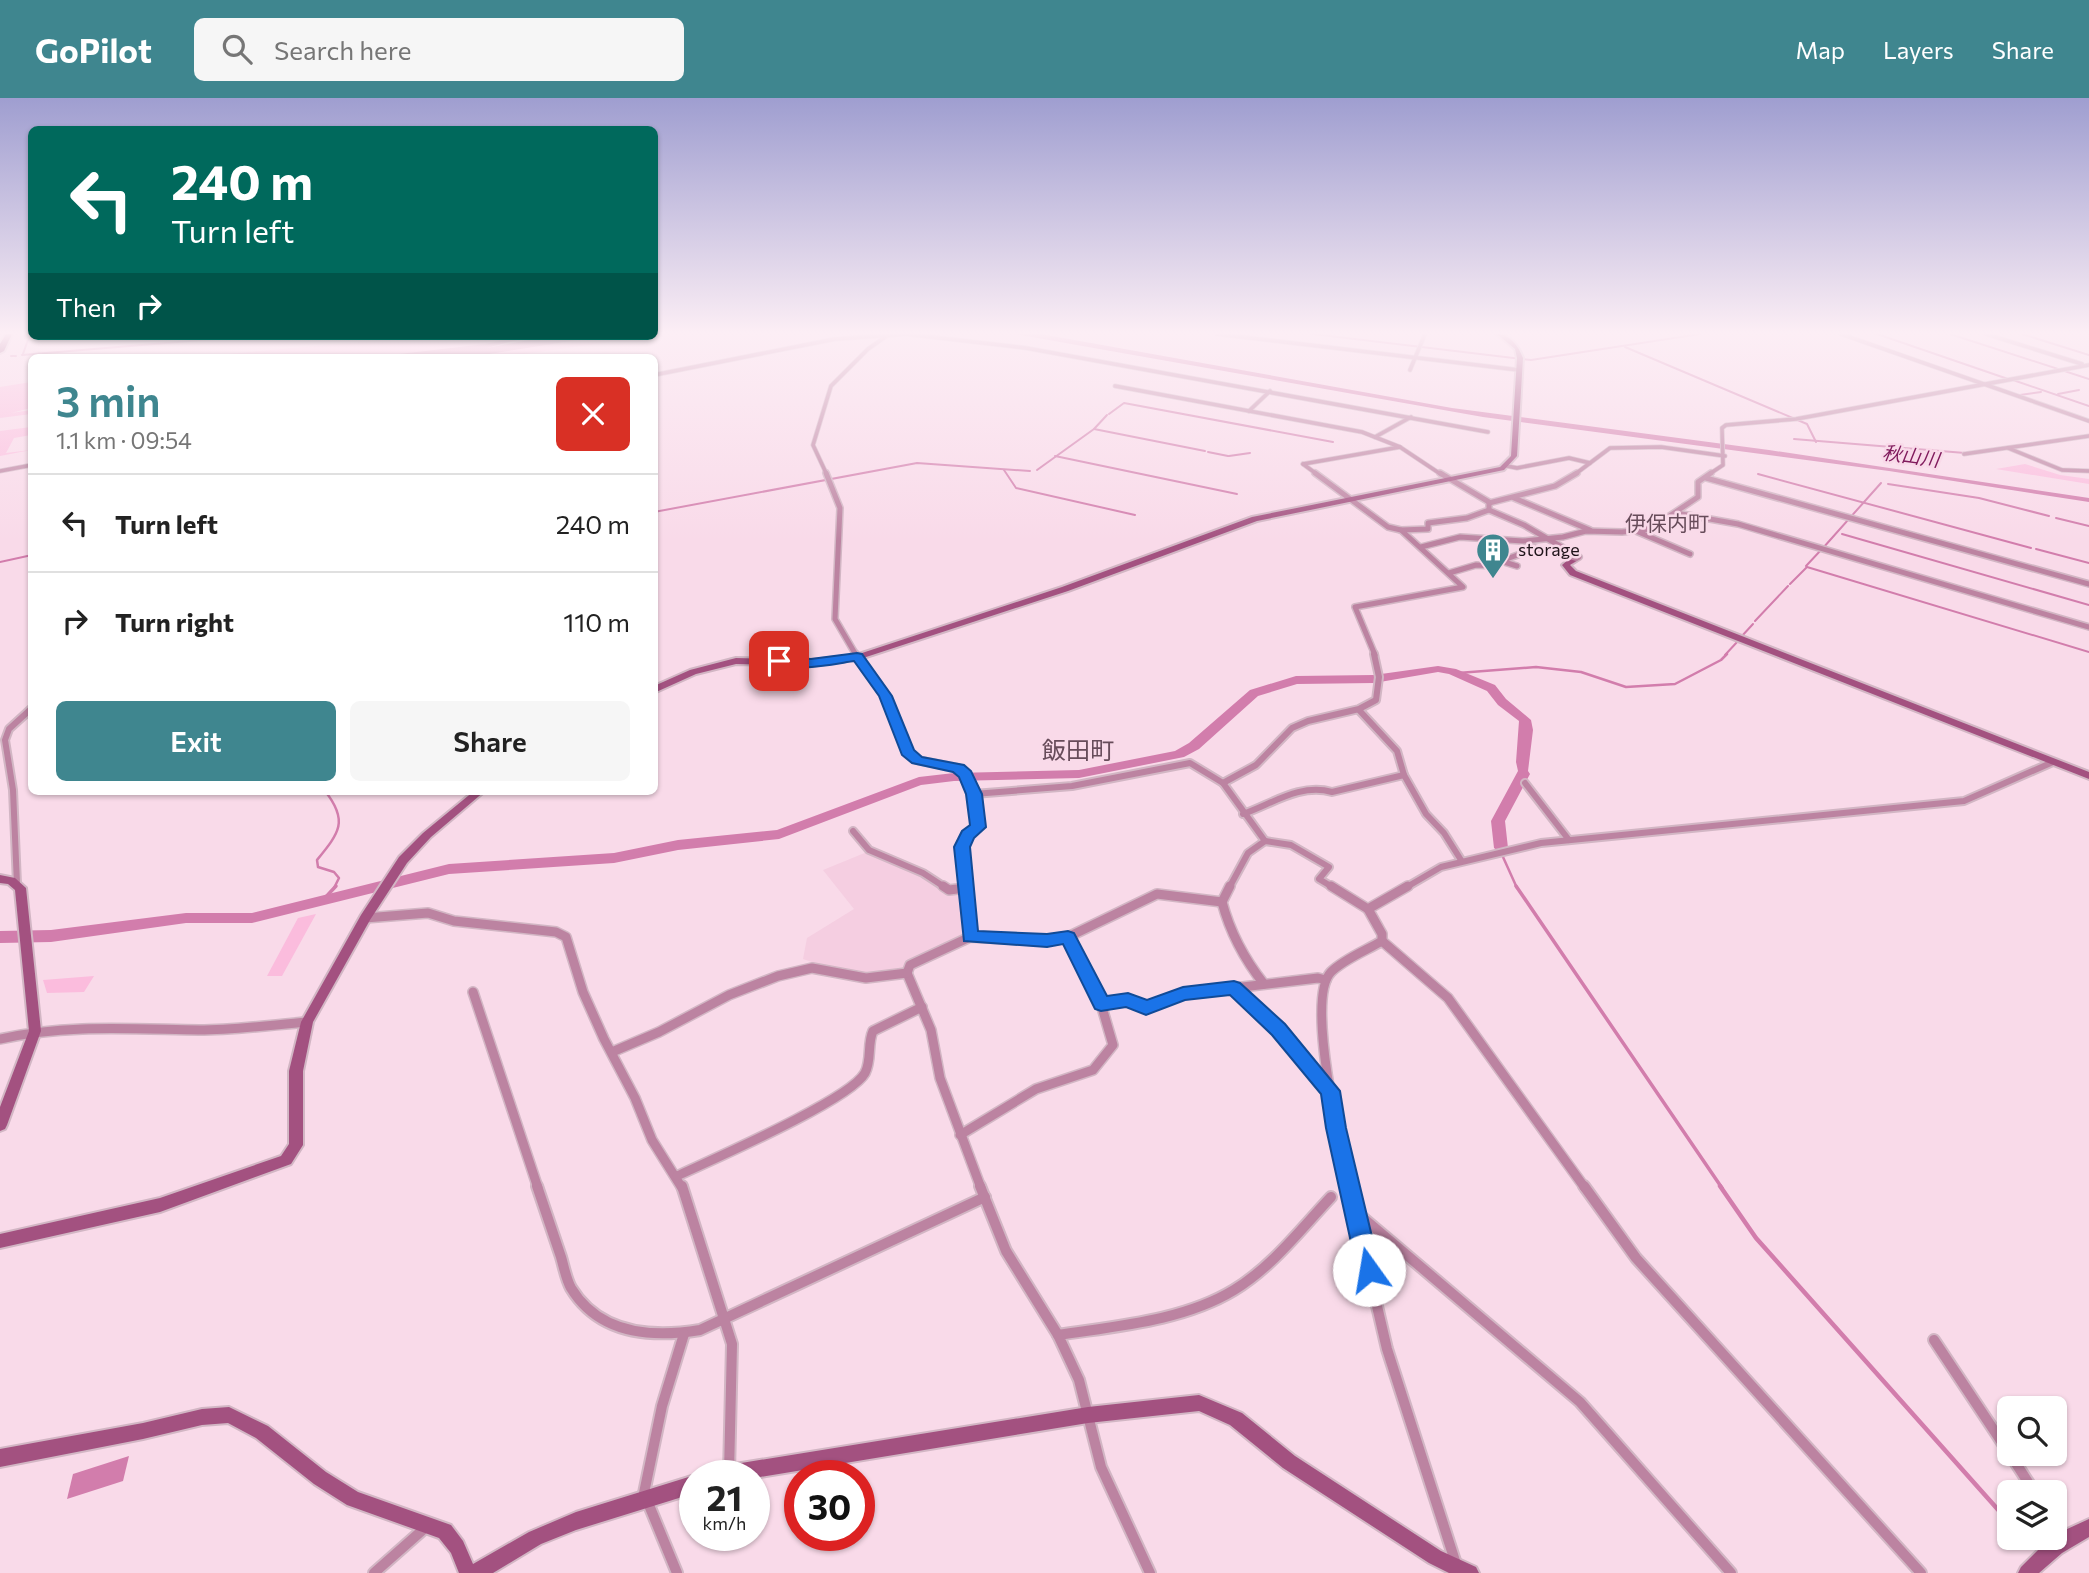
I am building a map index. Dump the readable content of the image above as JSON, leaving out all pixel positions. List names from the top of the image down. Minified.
{"districts":["伊保内町","飯田町"],"water":["秋山川"],"places":{"building":["storage"]},"page":{"header":"GoPilot","search":"Search here","nav":["Map","Layers","Share"],"turn":["240 m","Turn left"],"then":"Then","heading":["3 min","1.1 km · 09:54"],"list":[{"name":"Turn left","value":"240 m"},{"name":"Turn right","value":"110 m"}],"buttons":["Exit","Share"],"speed":"21 km/h","limit":"30"}}
